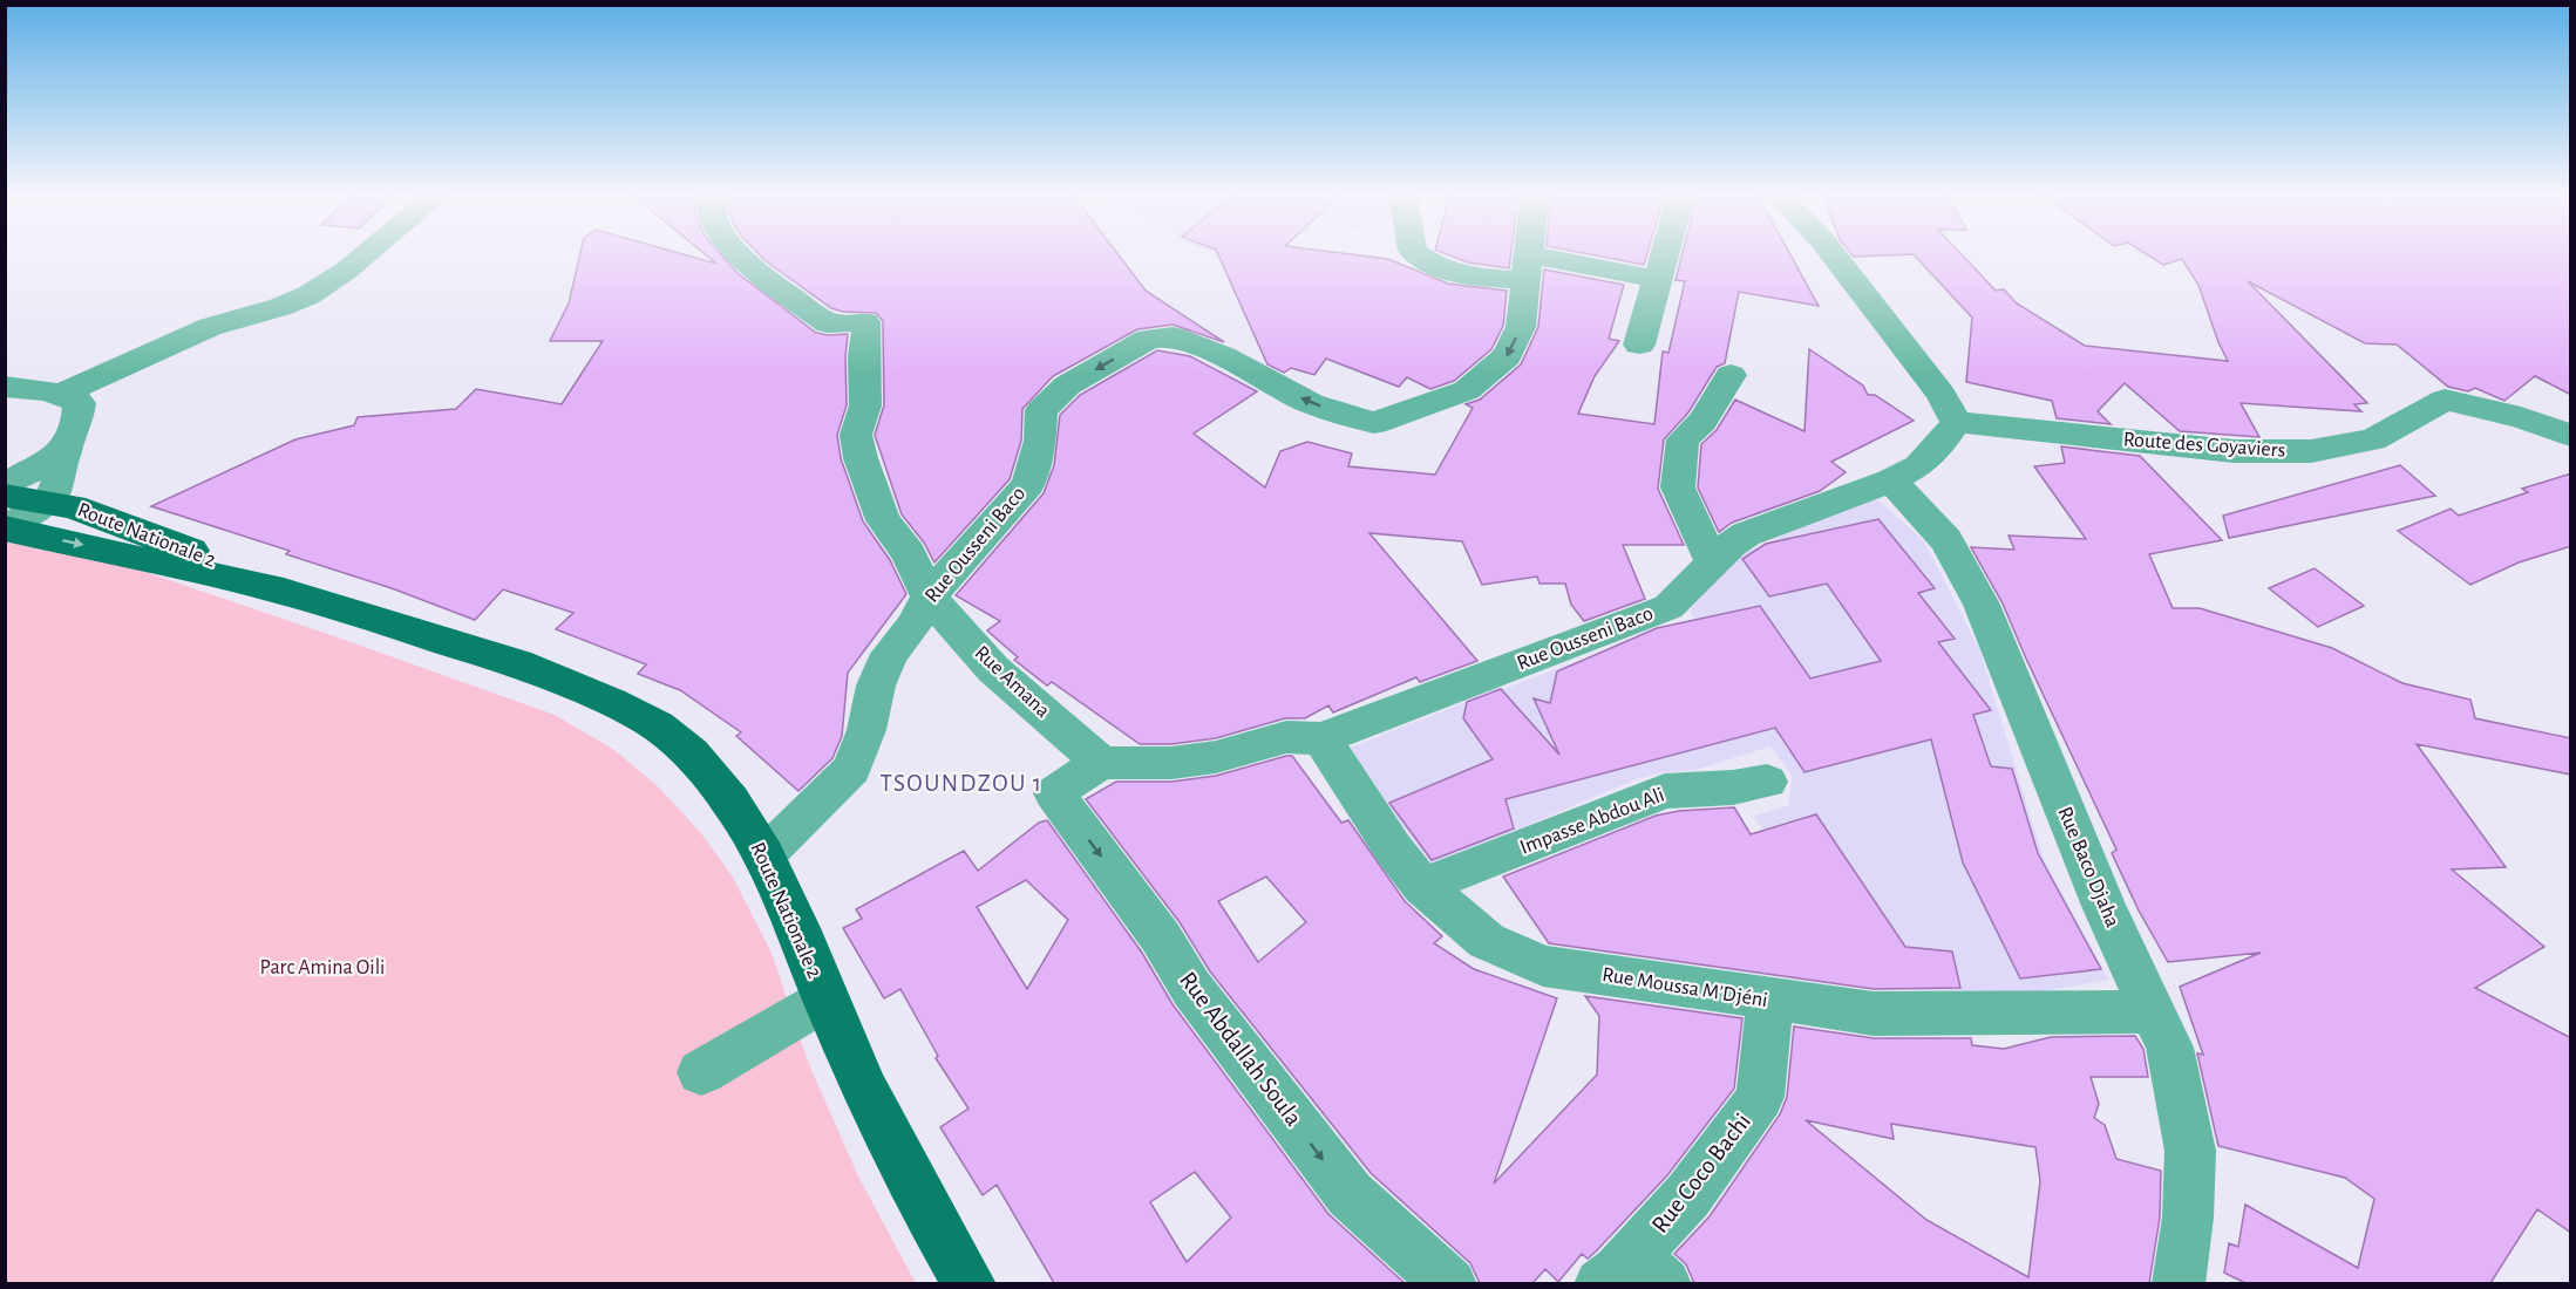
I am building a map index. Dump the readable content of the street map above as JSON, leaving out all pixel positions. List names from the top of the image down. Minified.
{"streets":{"main road":["Route Nationale 2"],"street":["Route des Goyaviers","Rue Ousseni Baco","Rue Amana","Impasse Abdou Ali","Rue Baco Djaha","Rue Moussa M’Djéni","Rue Abdallah Soula","Rue Coco Bachi"]},"crossings":[["Route des Goyaviers","Rue Ousseni Baco"],["Route Nationale 2","Rue Ousseni Baco"],["Rue Ousseni Baco","Rue Amana"],["Rue Ousseni Baco","Rue Baco Djaha"],["Rue Ousseni Baco","Rue Moussa M’Djéni"],["Rue Ousseni Baco","Rue Abdallah Soula"],["Rue Amana","Rue Abdallah Soula"],["Impasse Abdou Ali","Rue Moussa M’Djéni"],["Rue Baco Djaha","Rue Moussa M’Djéni"],["Rue Moussa M’Djéni","Rue Coco Bachi"]],"one_way":["Rue Abdallah Soula"],"districts":["TSOUNDZOU 1"],"parks":["Parc Amina Oili"]}
